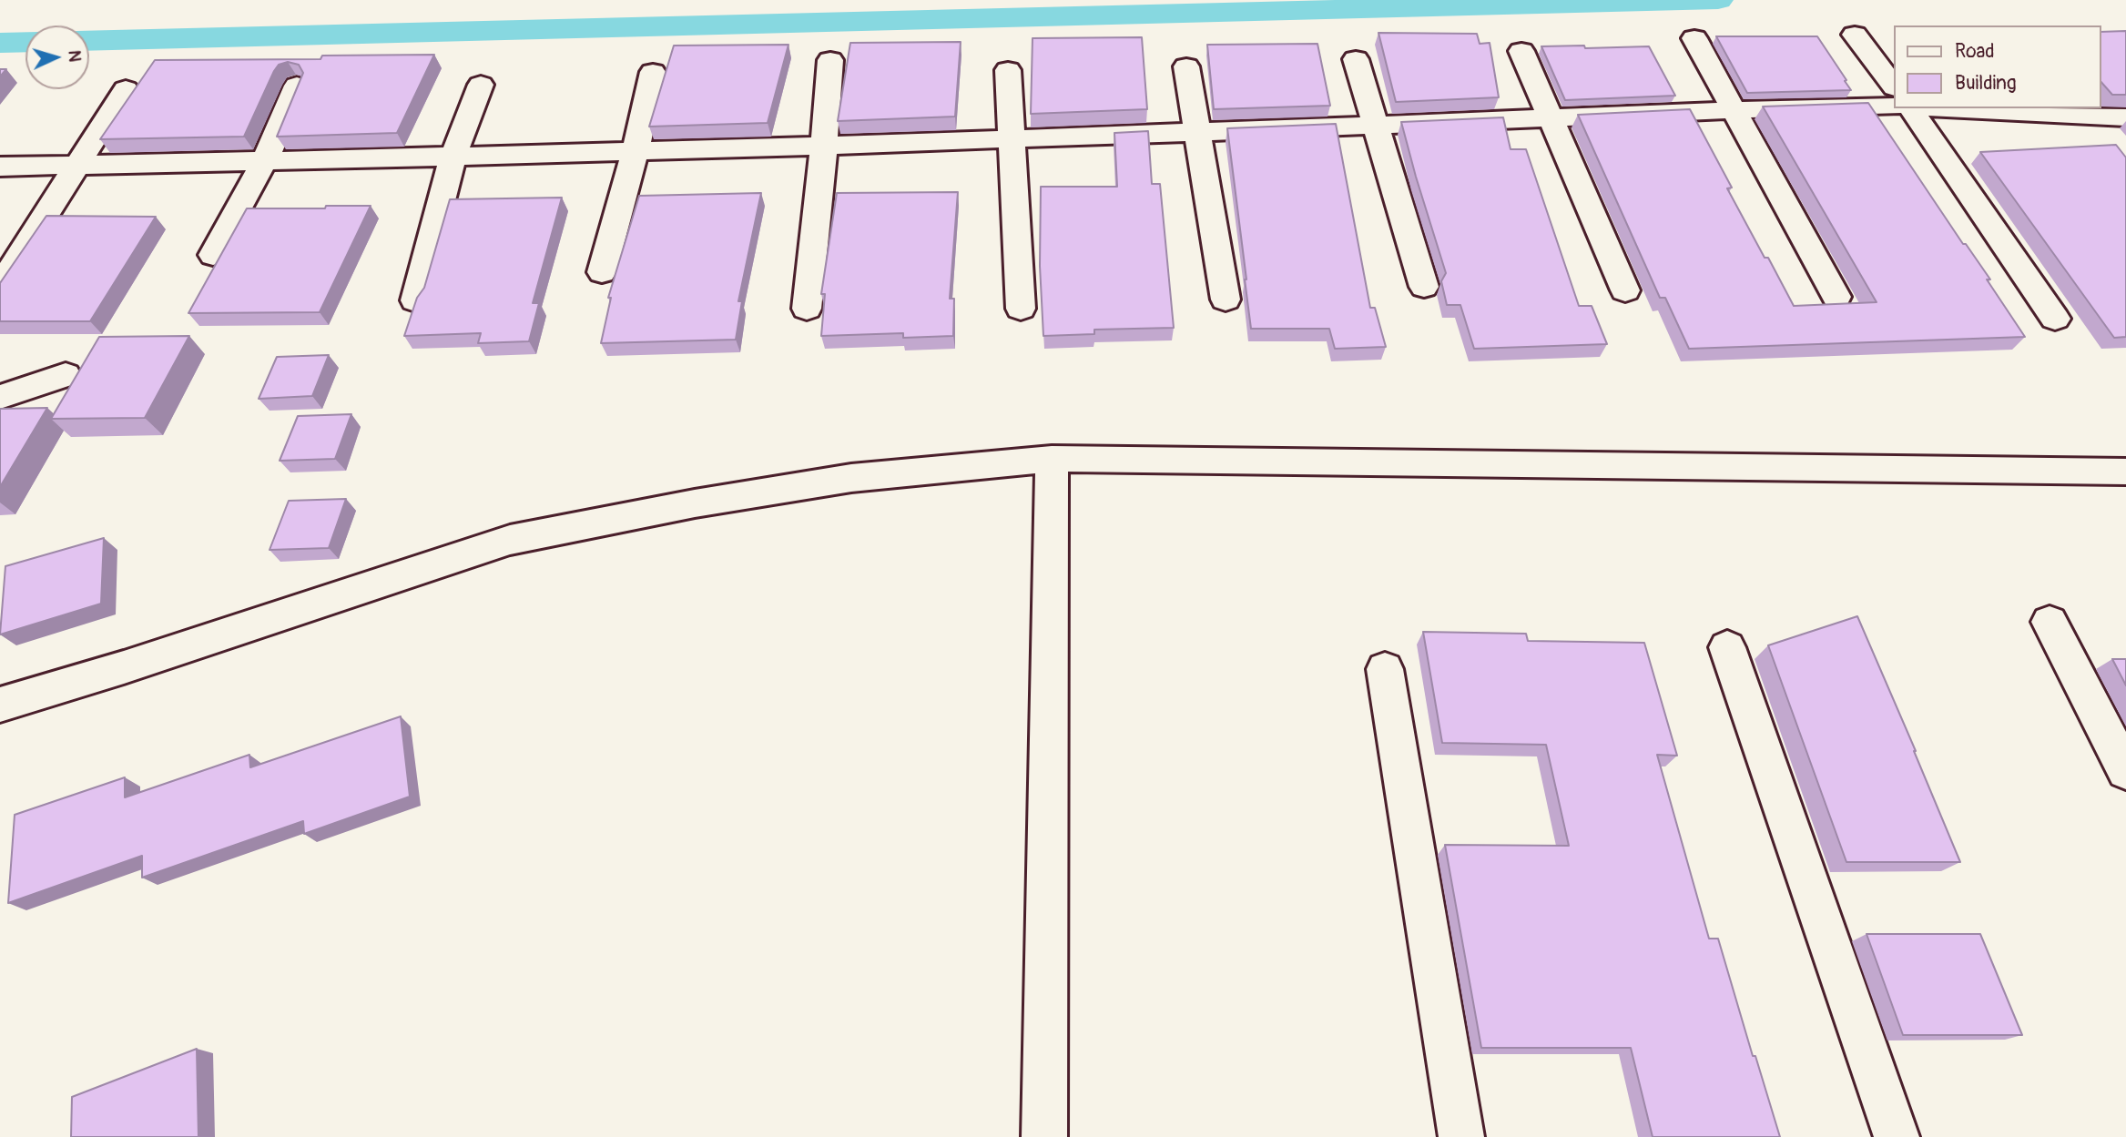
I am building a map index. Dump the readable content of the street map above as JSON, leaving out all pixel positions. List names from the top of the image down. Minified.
{"legend":["Road","Building"],"north":"right"}
